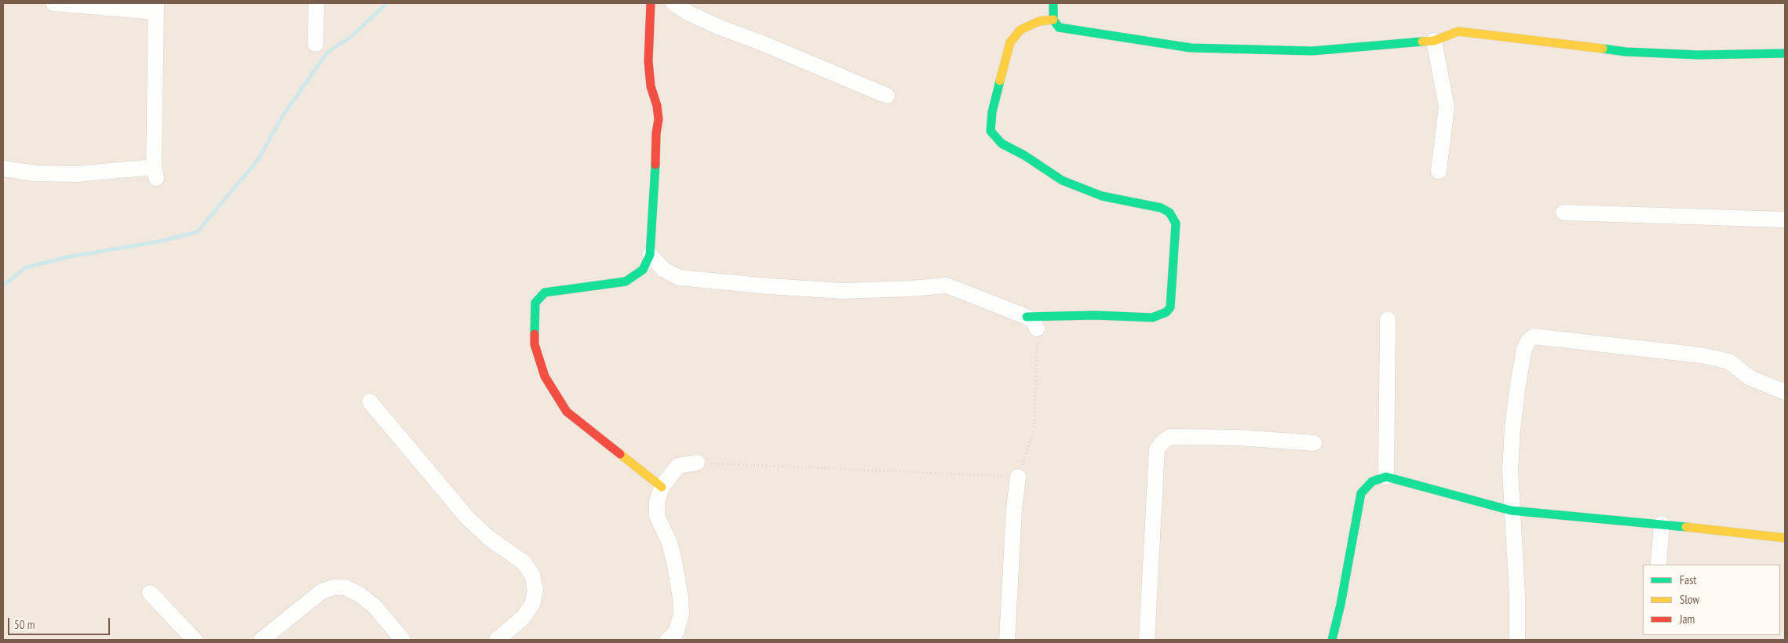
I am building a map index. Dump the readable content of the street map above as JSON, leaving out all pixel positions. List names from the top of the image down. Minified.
{"legend":["Fast","Slow","Jam"],"scale_bar":"50 m"}
